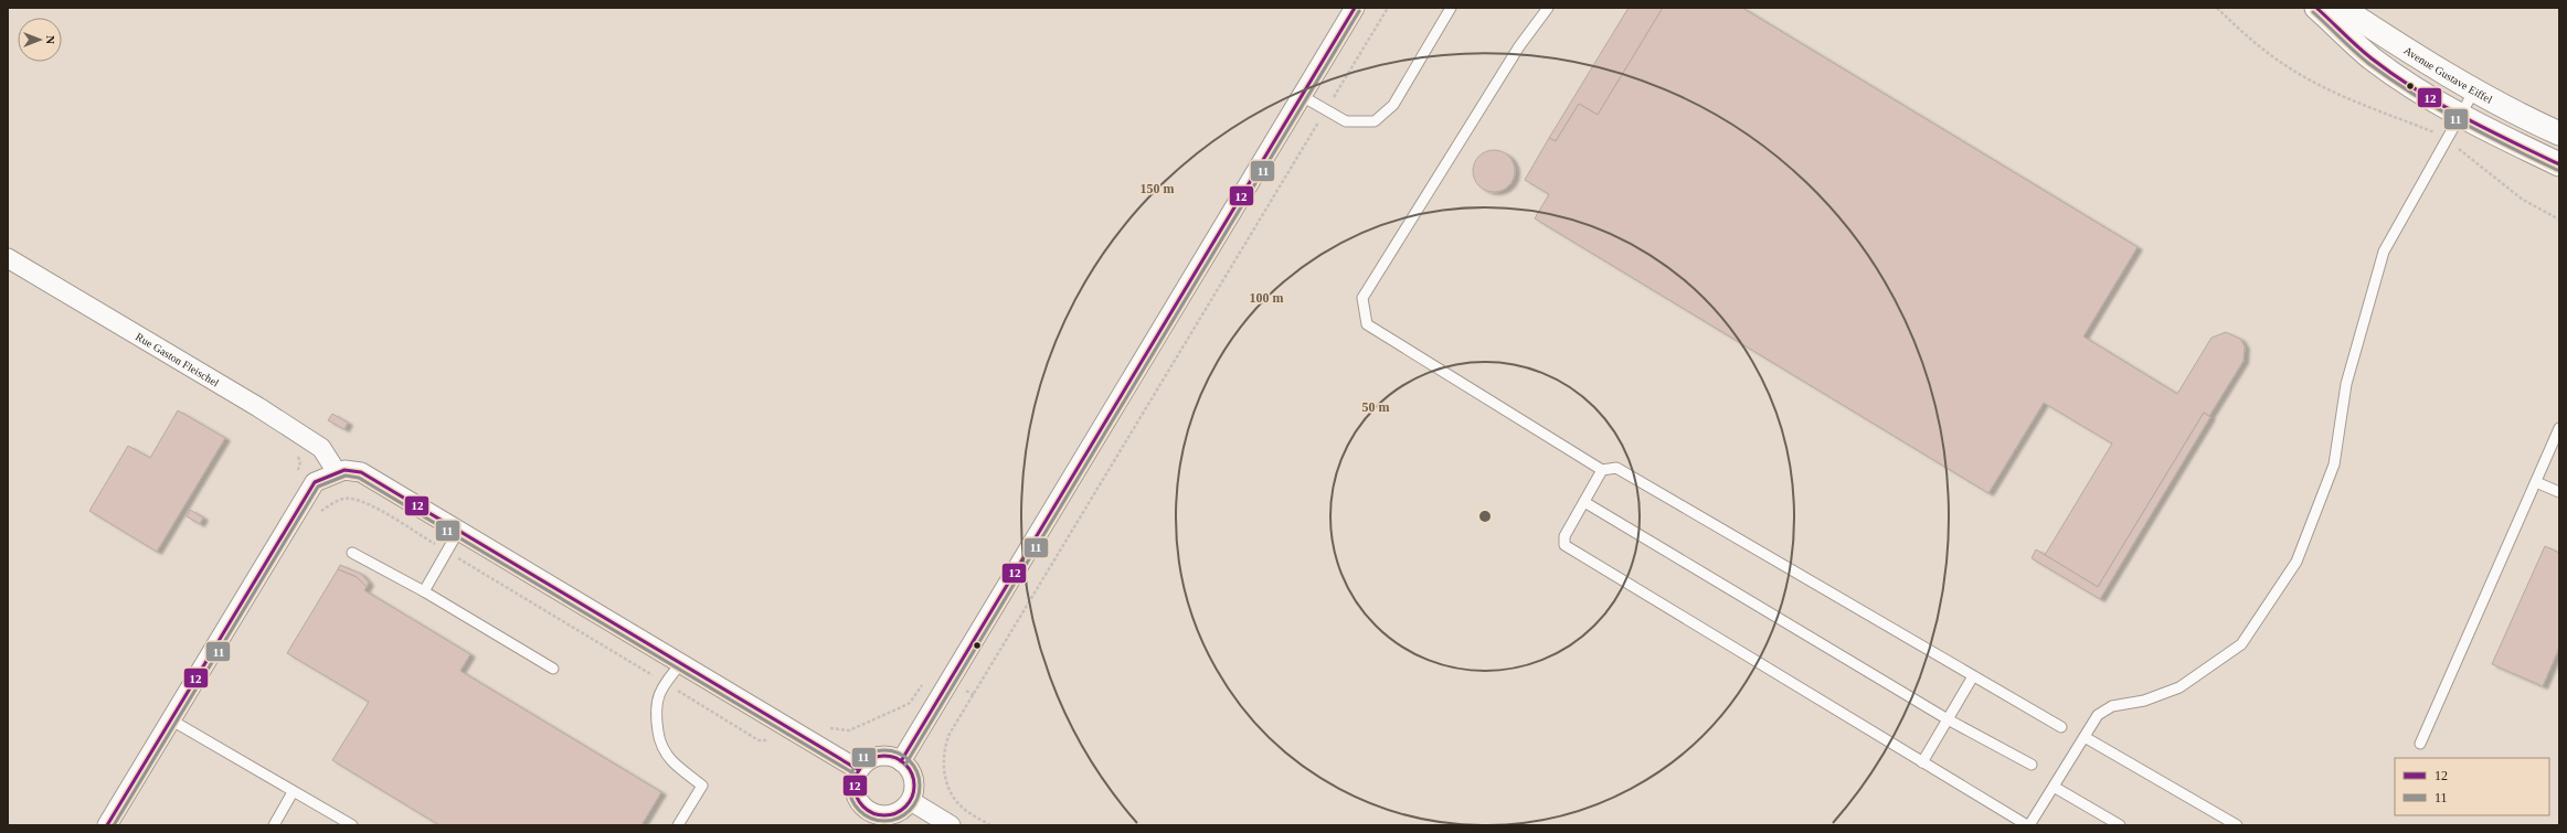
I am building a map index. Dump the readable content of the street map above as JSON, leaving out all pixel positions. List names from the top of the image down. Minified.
{"streets":{"street":["Avenue Gustave Eiffel","Rue Gaston Fleischel"]},"lines":["transit line 12","transit line 11"],"legend":["12","11"],"north":"right","rings":["150 m","100 m","50 m"]}
